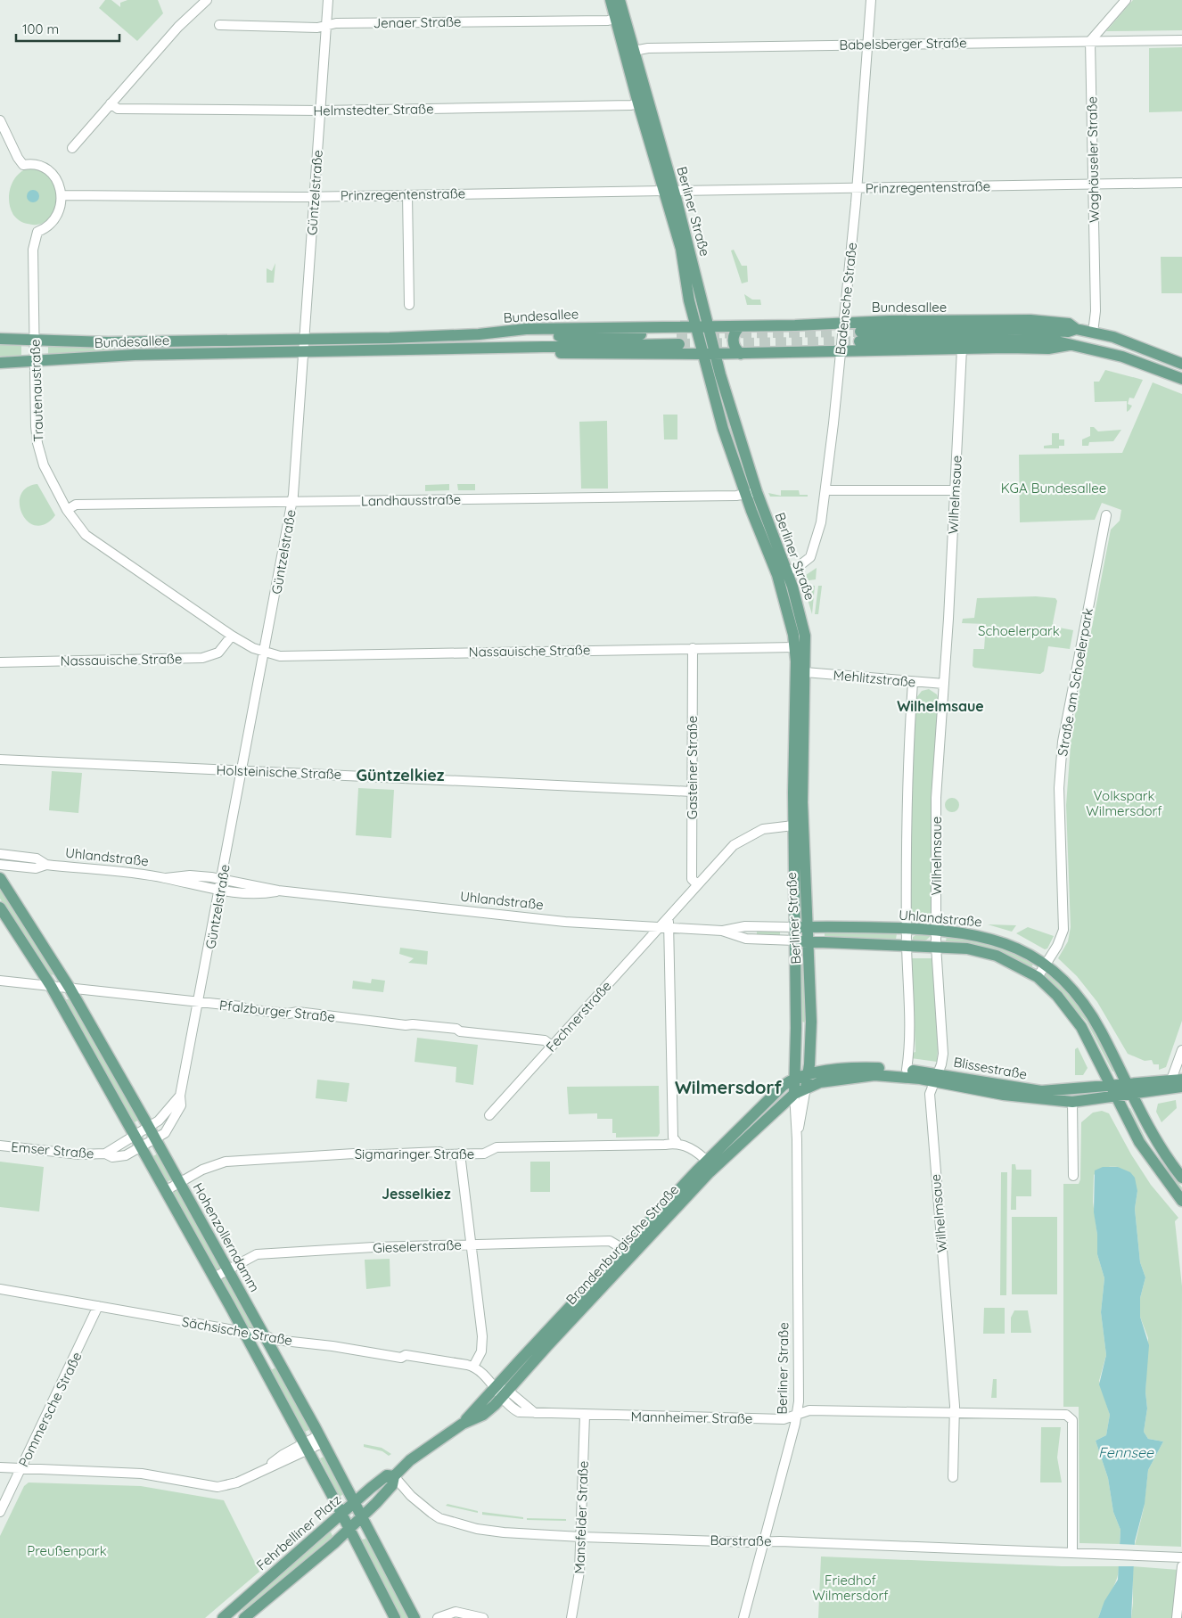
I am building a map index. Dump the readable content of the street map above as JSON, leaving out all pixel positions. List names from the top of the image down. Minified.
{"streets":{"main road":["Berliner Straße","Bundesallee","Uhlandstraße","Blissestraße","Hohenzollerndamm","Brandenburgische Straße","Fehrbelliner Platz"],"street":["Jenaer Straße","Babelsberger Straße","Helmstedter Straße","Waghäuseler Straße","Prinzregentenstraße","Güntzelstraße","Badensche Straße","Trautenaustraße","Wilhelmsaue","Landhausstraße","Nassauische Straße","Mehlitzstraße","Straße am Schoelerpark","Gasteiner Straße","Holsteinische Straße","Pfalzburger Straße","Fechnerstraße","Emser Straße","Sigmaringer Straße","Gieselerstraße","Sächsische Straße","Pommersche Straße","Mannheimer Straße","Mansfelder Straße","Barstraße"]},"crossings":[["Jenaer Straße","Güntzelstraße"],["Jenaer Straße","Berliner Straße"],["Babelsberger Straße","Waghäuseler Straße"],["Babelsberger Straße","Berliner Straße"],["Babelsberger Straße","Badensche Straße"],["Helmstedter Straße","Güntzelstraße"],["Helmstedter Straße","Berliner Straße"],["Waghäuseler Straße","Prinzregentenstraße"],["Waghäuseler Straße","Bundesallee"],["Prinzregentenstraße","Güntzelstraße"],["Prinzregentenstraße","Berliner Straße"],["Prinzregentenstraße","Badensche Straße"],["Prinzregentenstraße","Trautenaustraße"],["Güntzelstraße","Bundesallee"],["Güntzelstraße","Trautenaustraße"],["Güntzelstraße","Landhausstraße"],["Güntzelstraße","Nassauische Straße"],["Güntzelstraße","Holsteinische Straße"],["Güntzelstraße","Uhlandstraße"],["Güntzelstraße","Pfalzburger Straße"],["Güntzelstraße","Emser Straße"],["Güntzelstraße","Hohenzollerndamm"],["Berliner Straße","Badensche Straße"],["Berliner Straße","Bundesallee"],["Berliner Straße","Landhausstraße"],["Berliner Straße","Nassauische Straße"],["Berliner Straße","Mehlitzstraße"],["Berliner Straße","Uhlandstraße"],["Berliner Straße","Blissestraße"],["Berliner Straße","Brandenburgische Straße"],["Berliner Straße","Mannheimer Straße"],["Berliner Straße","Barstraße"],["Badensche Straße","Bundesallee"],["Bundesallee","Trautenaustraße"],["Bundesallee","Wilhelmsaue"],["Trautenaustraße","Landhausstraße"],["Trautenaustraße","Nassauische Straße"],["Wilhelmsaue","Mehlitzstraße"],["Wilhelmsaue","Uhlandstraße"],["Wilhelmsaue","Blissestraße"],["Wilhelmsaue","Mannheimer Straße"],["Nassauische Straße","Gasteiner Straße"],["Straße am Schoelerpark","Uhlandstraße"],["Gasteiner Straße","Holsteinische Straße"],["Uhlandstraße","Fechnerstraße"],["Uhlandstraße","Blissestraße"],["Pfalzburger Straße","Fechnerstraße"],["Pfalzburger Straße","Hohenzollerndamm"],["Blissestraße","Brandenburgische Straße"],["Sigmaringer Straße","Hohenzollerndamm"],["Hohenzollerndamm","Gieselerstraße"],["Hohenzollerndamm","Sächsische Straße"],["Hohenzollerndamm","Fehrbelliner Platz"],["Brandenburgische Straße","Gieselerstraße"],["Brandenburgische Straße","Mannheimer Straße"],["Brandenburgische Straße","Fehrbelliner Platz"],["Sächsische Straße","Pommersche Straße"],["Sächsische Straße","Mannheimer Straße"],["Mannheimer Straße","Mansfelder Straße"],["Mannheimer Straße","Barstraße"],["Mansfelder Straße","Barstraße"],["Fehrbelliner Platz","Barstraße"]],"districts":["Wilhelmsaue","Güntzelkiez","Wilmersdorf","Jesselkiez"],"water":["Fennsee"],"parks":["KGA Bundesallee","Schoelerpark","Volkspark Wilmersdorf","Preußenpark","Friedhof Wilmersdorf"],"scale_bar":"100 m"}
